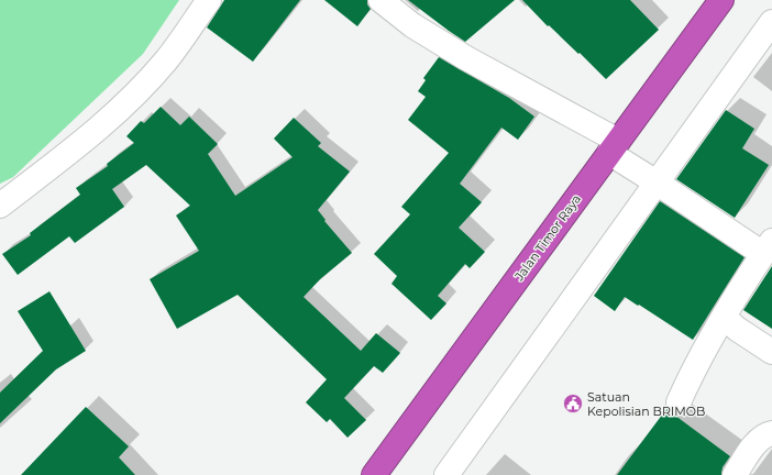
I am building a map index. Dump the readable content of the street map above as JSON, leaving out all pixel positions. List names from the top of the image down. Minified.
{"streets":{"highway":["Jalan Timor Raya"]},"places":{"public building":["Satuan Kepolisian BRIMOB"]}}
